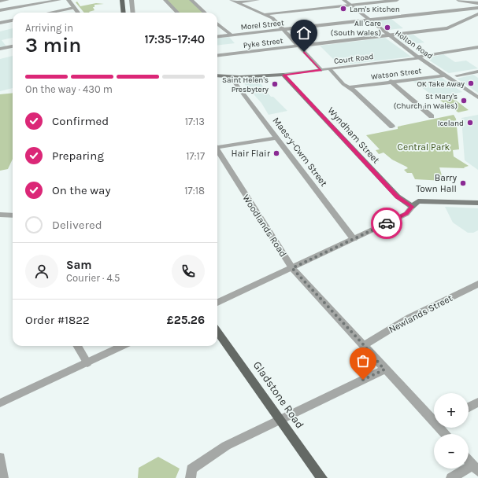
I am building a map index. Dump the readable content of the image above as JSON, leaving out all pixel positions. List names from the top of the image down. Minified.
{"streets":{"main road":["Court Road","Wyndham Street","Gladstone Road"],"street":["Morel Street","Pyke Street","Holton Road","Watson Street","Maes-y-Cwm Street","Woodlands Road","Newlands Street"]},"crossings":[["Morel Street","Holton Road"],["Pyke Street","Holton Road"],["Holton Road","Court Road"],["Holton Road","Watson Street"],["Court Road","Wyndham Street"],["Court Road","Maes-y-Cwm Street"],["Woodlands Road","Newlands Street"]],"parks":["Central Park"],"places":["Lam's Kitchen","All Care (South Wales)","OK Take Away","Saint Helen's Presbytery","St Mary's (Church in Wales)","Iceland","Hair Flair","Barry Town Hall"],"page":{"heading":["3 min","Arriving in","17:35–17:40"],"panel":["Sam","Courier · 4.5","Order #1822","£25.26"],"bar":"On the way · 430 m","list":[["Confirmed","17:13"],["Preparing","17:17"],["On the way","17:18"],"Delivered"],"map_buttons":["+","−"]}}
